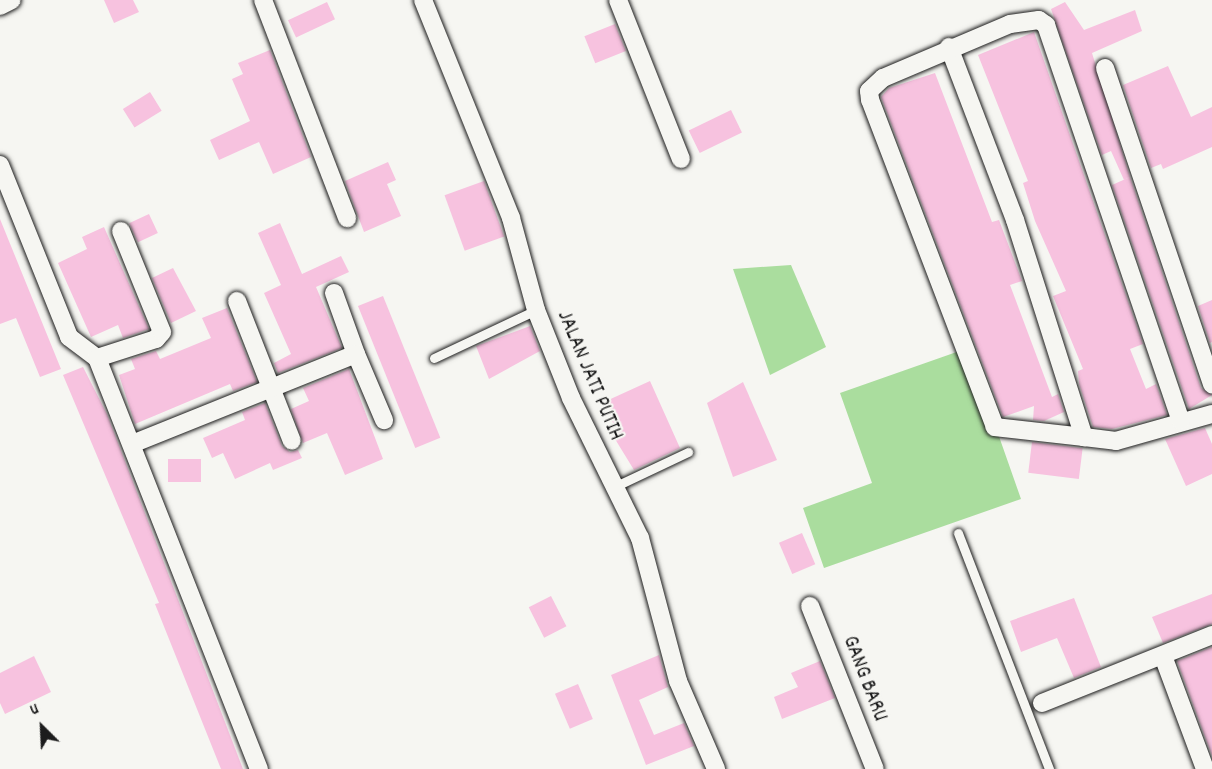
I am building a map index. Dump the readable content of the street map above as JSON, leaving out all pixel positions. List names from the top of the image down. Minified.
{"streets":{"street":["JALAN JATI PUTIH","GANG BARU"]},"north":"top left"}
